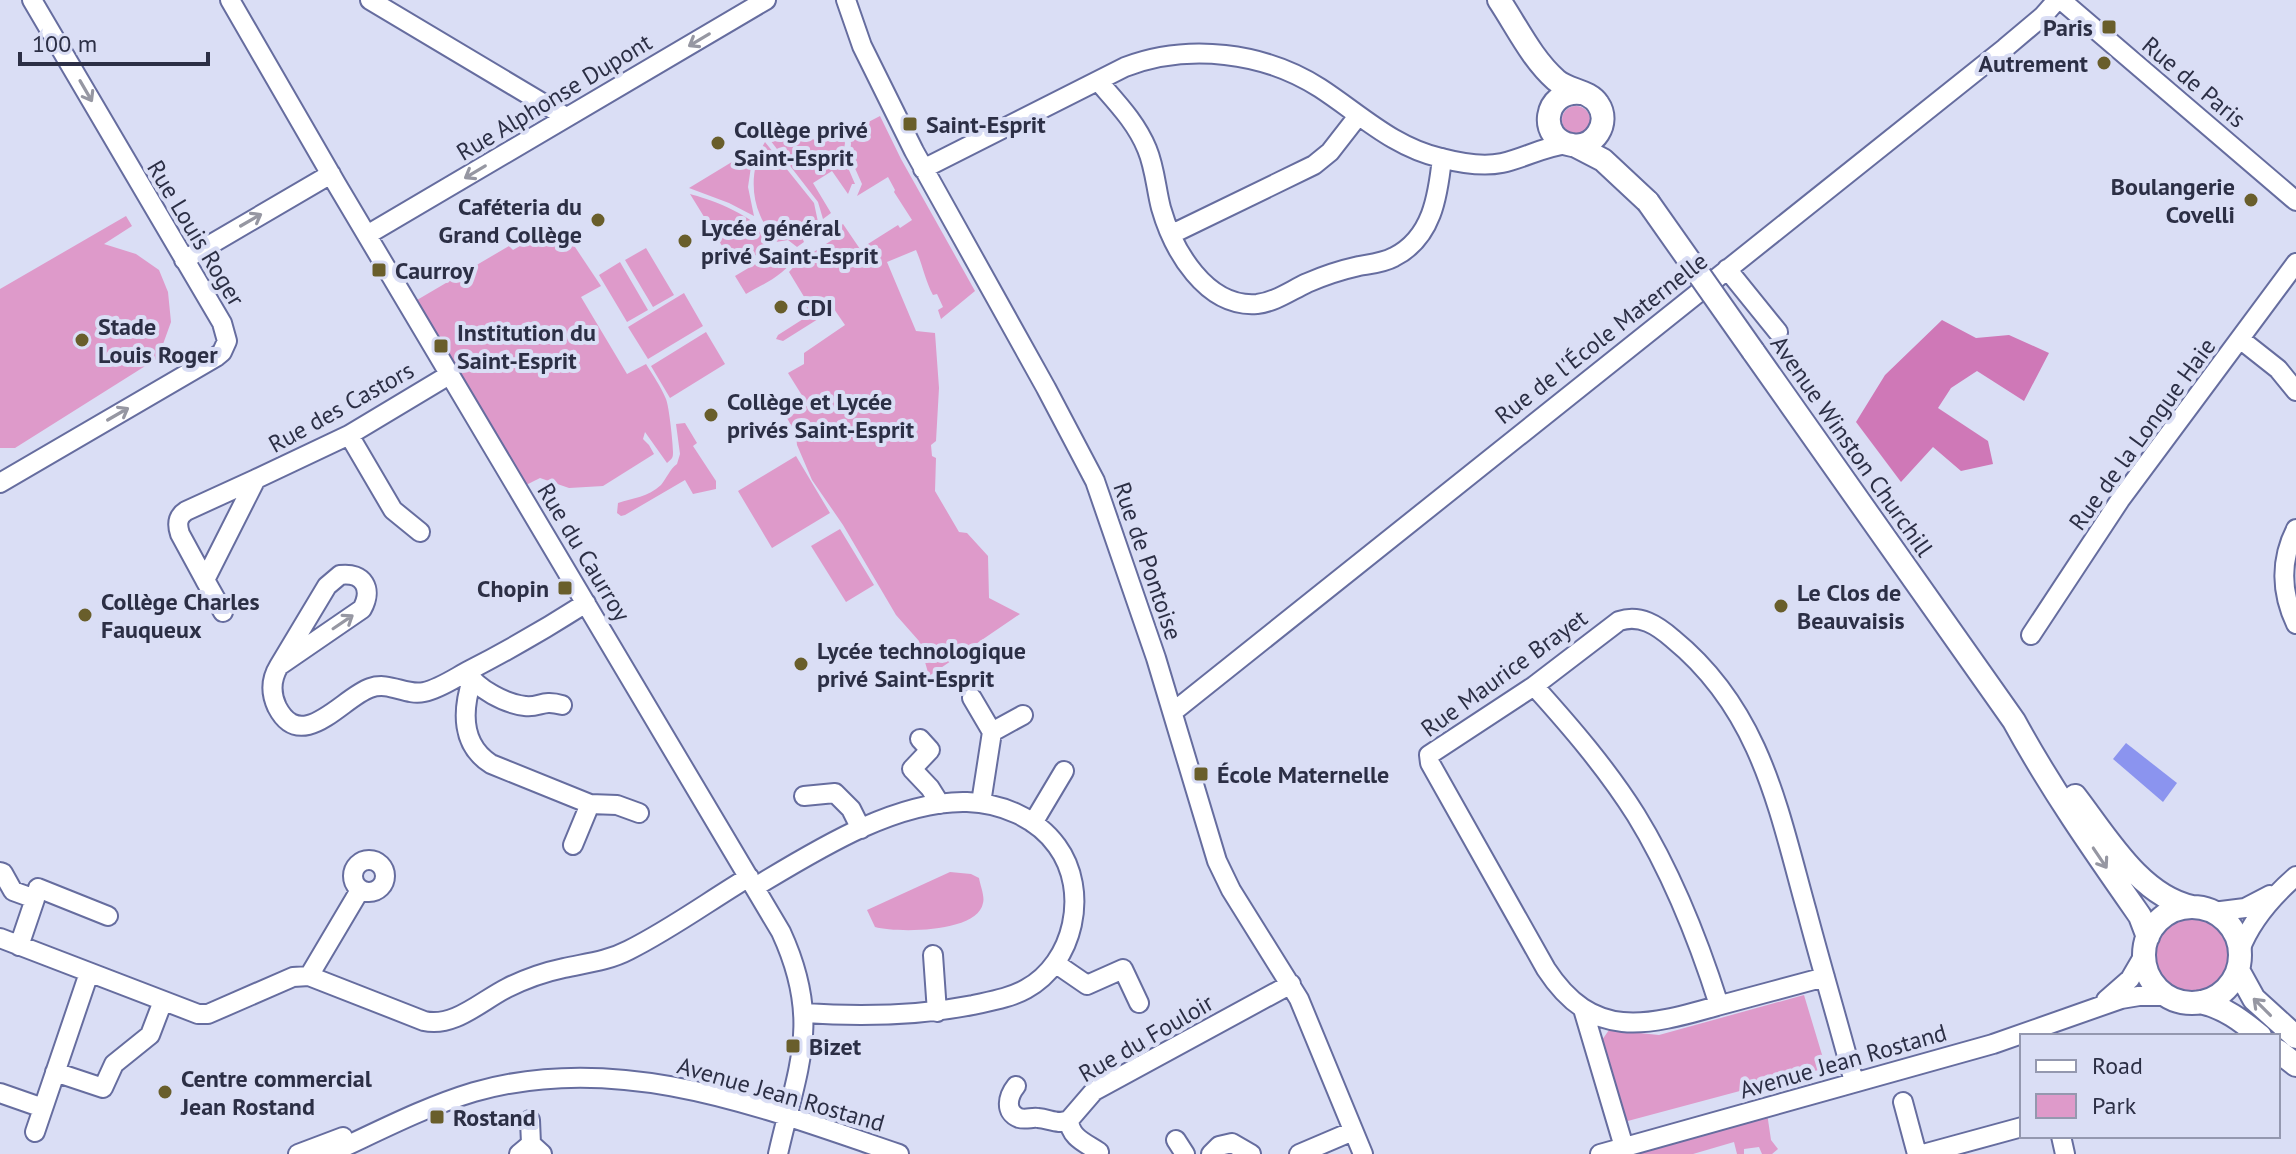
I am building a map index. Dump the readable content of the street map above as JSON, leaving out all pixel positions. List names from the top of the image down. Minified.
{"streets":{"main road":["Avenue Winston Churchill"],"street":["Rue de Paris","Rue Alphonse Dupont","Rue Louis Roger","Rue de l'École Maternelle","Rue des Castors","Rue de la Longue Haie","Rue du Caurroy","Rue de Pontoise","Rue Maurice Brayet","Rue du Fouloir","Avenue Jean Rostand"]},"crossings":[["Rue de Paris","Rue de l'École Maternelle"],["Rue Alphonse Dupont","Rue du Caurroy"],["Rue de l'École Maternelle","Rue de Pontoise"],["Rue des Castors","Rue du Caurroy"],["Avenue Winston Churchill","Avenue Jean Rostand"],["Rue du Caurroy","Avenue Jean Rostand"],["Rue de Pontoise","Rue du Fouloir"],["Rue Maurice Brayet","Avenue Jean Rostand"]],"one_way":["Rue Alphonse Dupont"],"places":{"transit":["Paris","Saint-Esprit","Caurroy","Institution du Saint-Esprit","Chopin","École Maternelle","Bizet","Rostand"],"other":["Autrement","Collège privé Saint-Esprit","Boulangerie Covelli","Caféteria du Grand Collège","Lycée général privé Saint-Esprit","CDI","Stade Louis Roger","Collège et Lycée privés Saint-Esprit","Le Clos de Beauvaisis","Collège Charles Fauqueux","Lycée technologique privé Saint-Esprit","Centre commercial Jean Rostand"]},"legend":["Road","Park"],"scale_bar":"100 m"}
